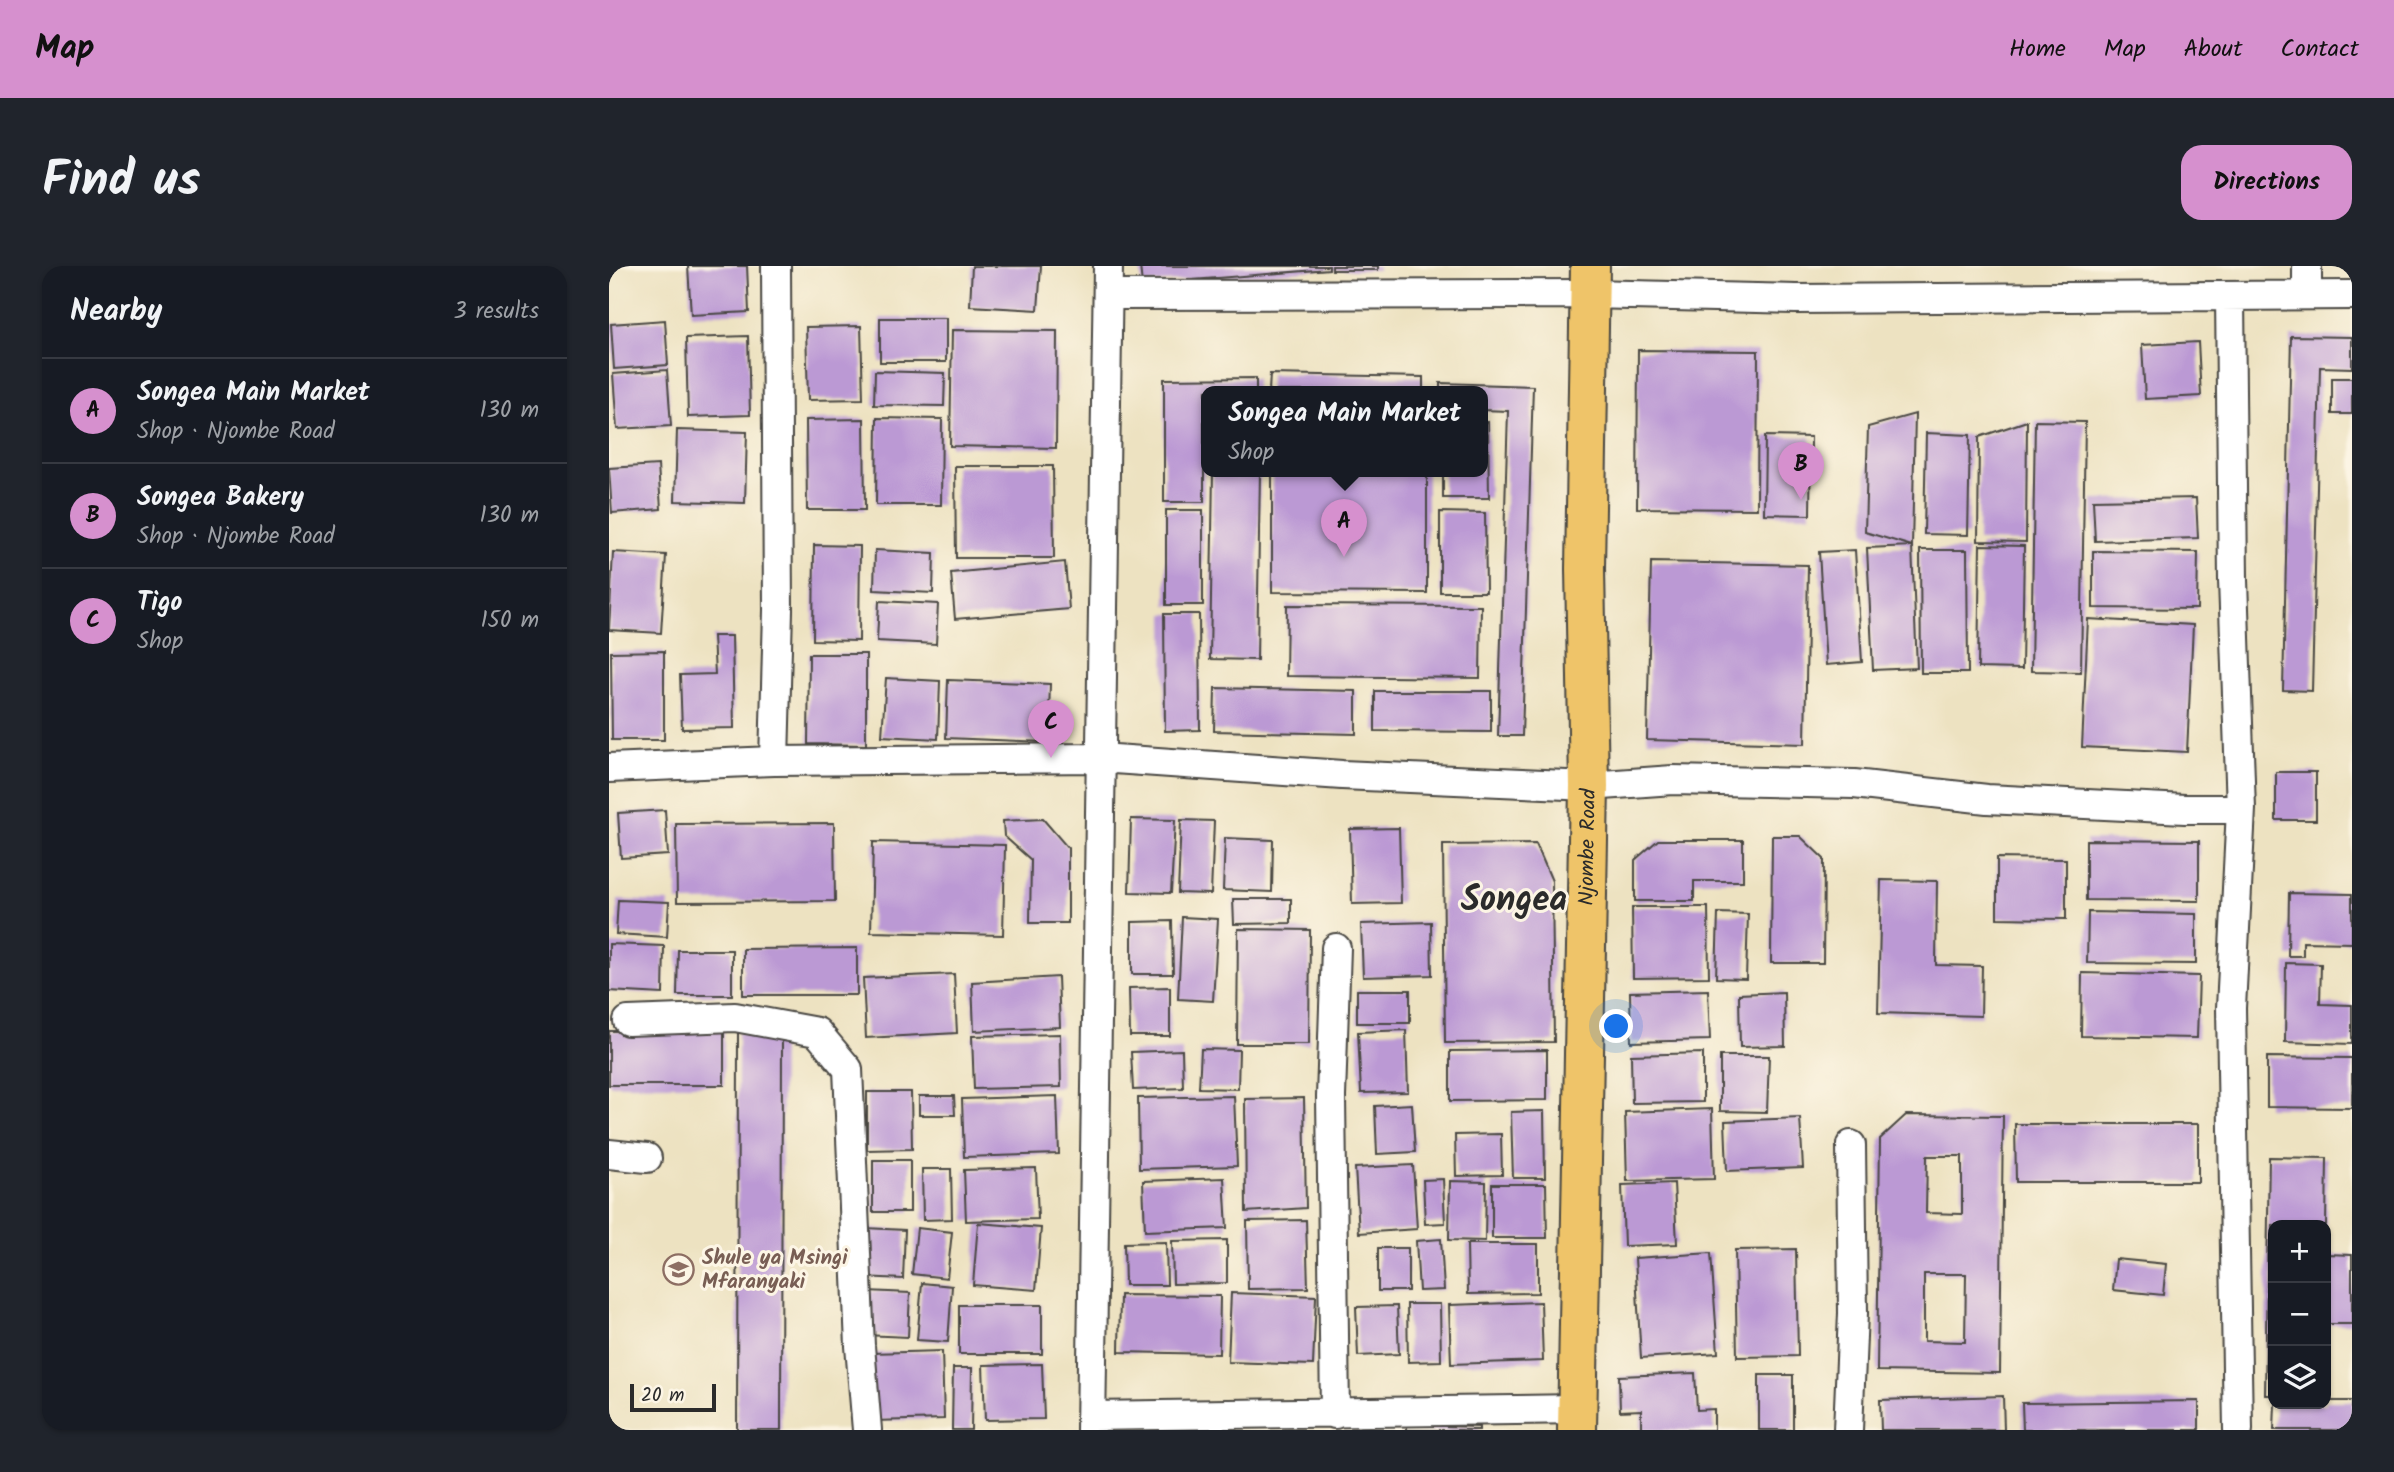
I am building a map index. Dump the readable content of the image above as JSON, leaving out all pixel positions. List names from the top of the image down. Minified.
{"streets":{"highway":["Njombe Road"]},"districts":["Songea"],"places":{"school or university":["Shule ya Msingi Mfaranyaki"]},"scale_bar":"20 m","page":{"header":"Map","nav":["Home","Map","About","Contact"],"title":"Find us","buttons":"Directions","heading":["Nearby","3 results"],"list":[{"mark":"A","name":"Songea Main Market","note":"Shop · Njombe Road","value":"130 m"},{"mark":"B","name":"Songea Bakery","note":"Shop · Njombe Road","value":"130 m"},{"mark":"C","name":"Tigo","note":"Shop","value":"150 m"}],"popup":["Songea Main Market","Shop"],"pins":["B","A","C"],"map_buttons":["+","−"],"scale":"20 m"}}
